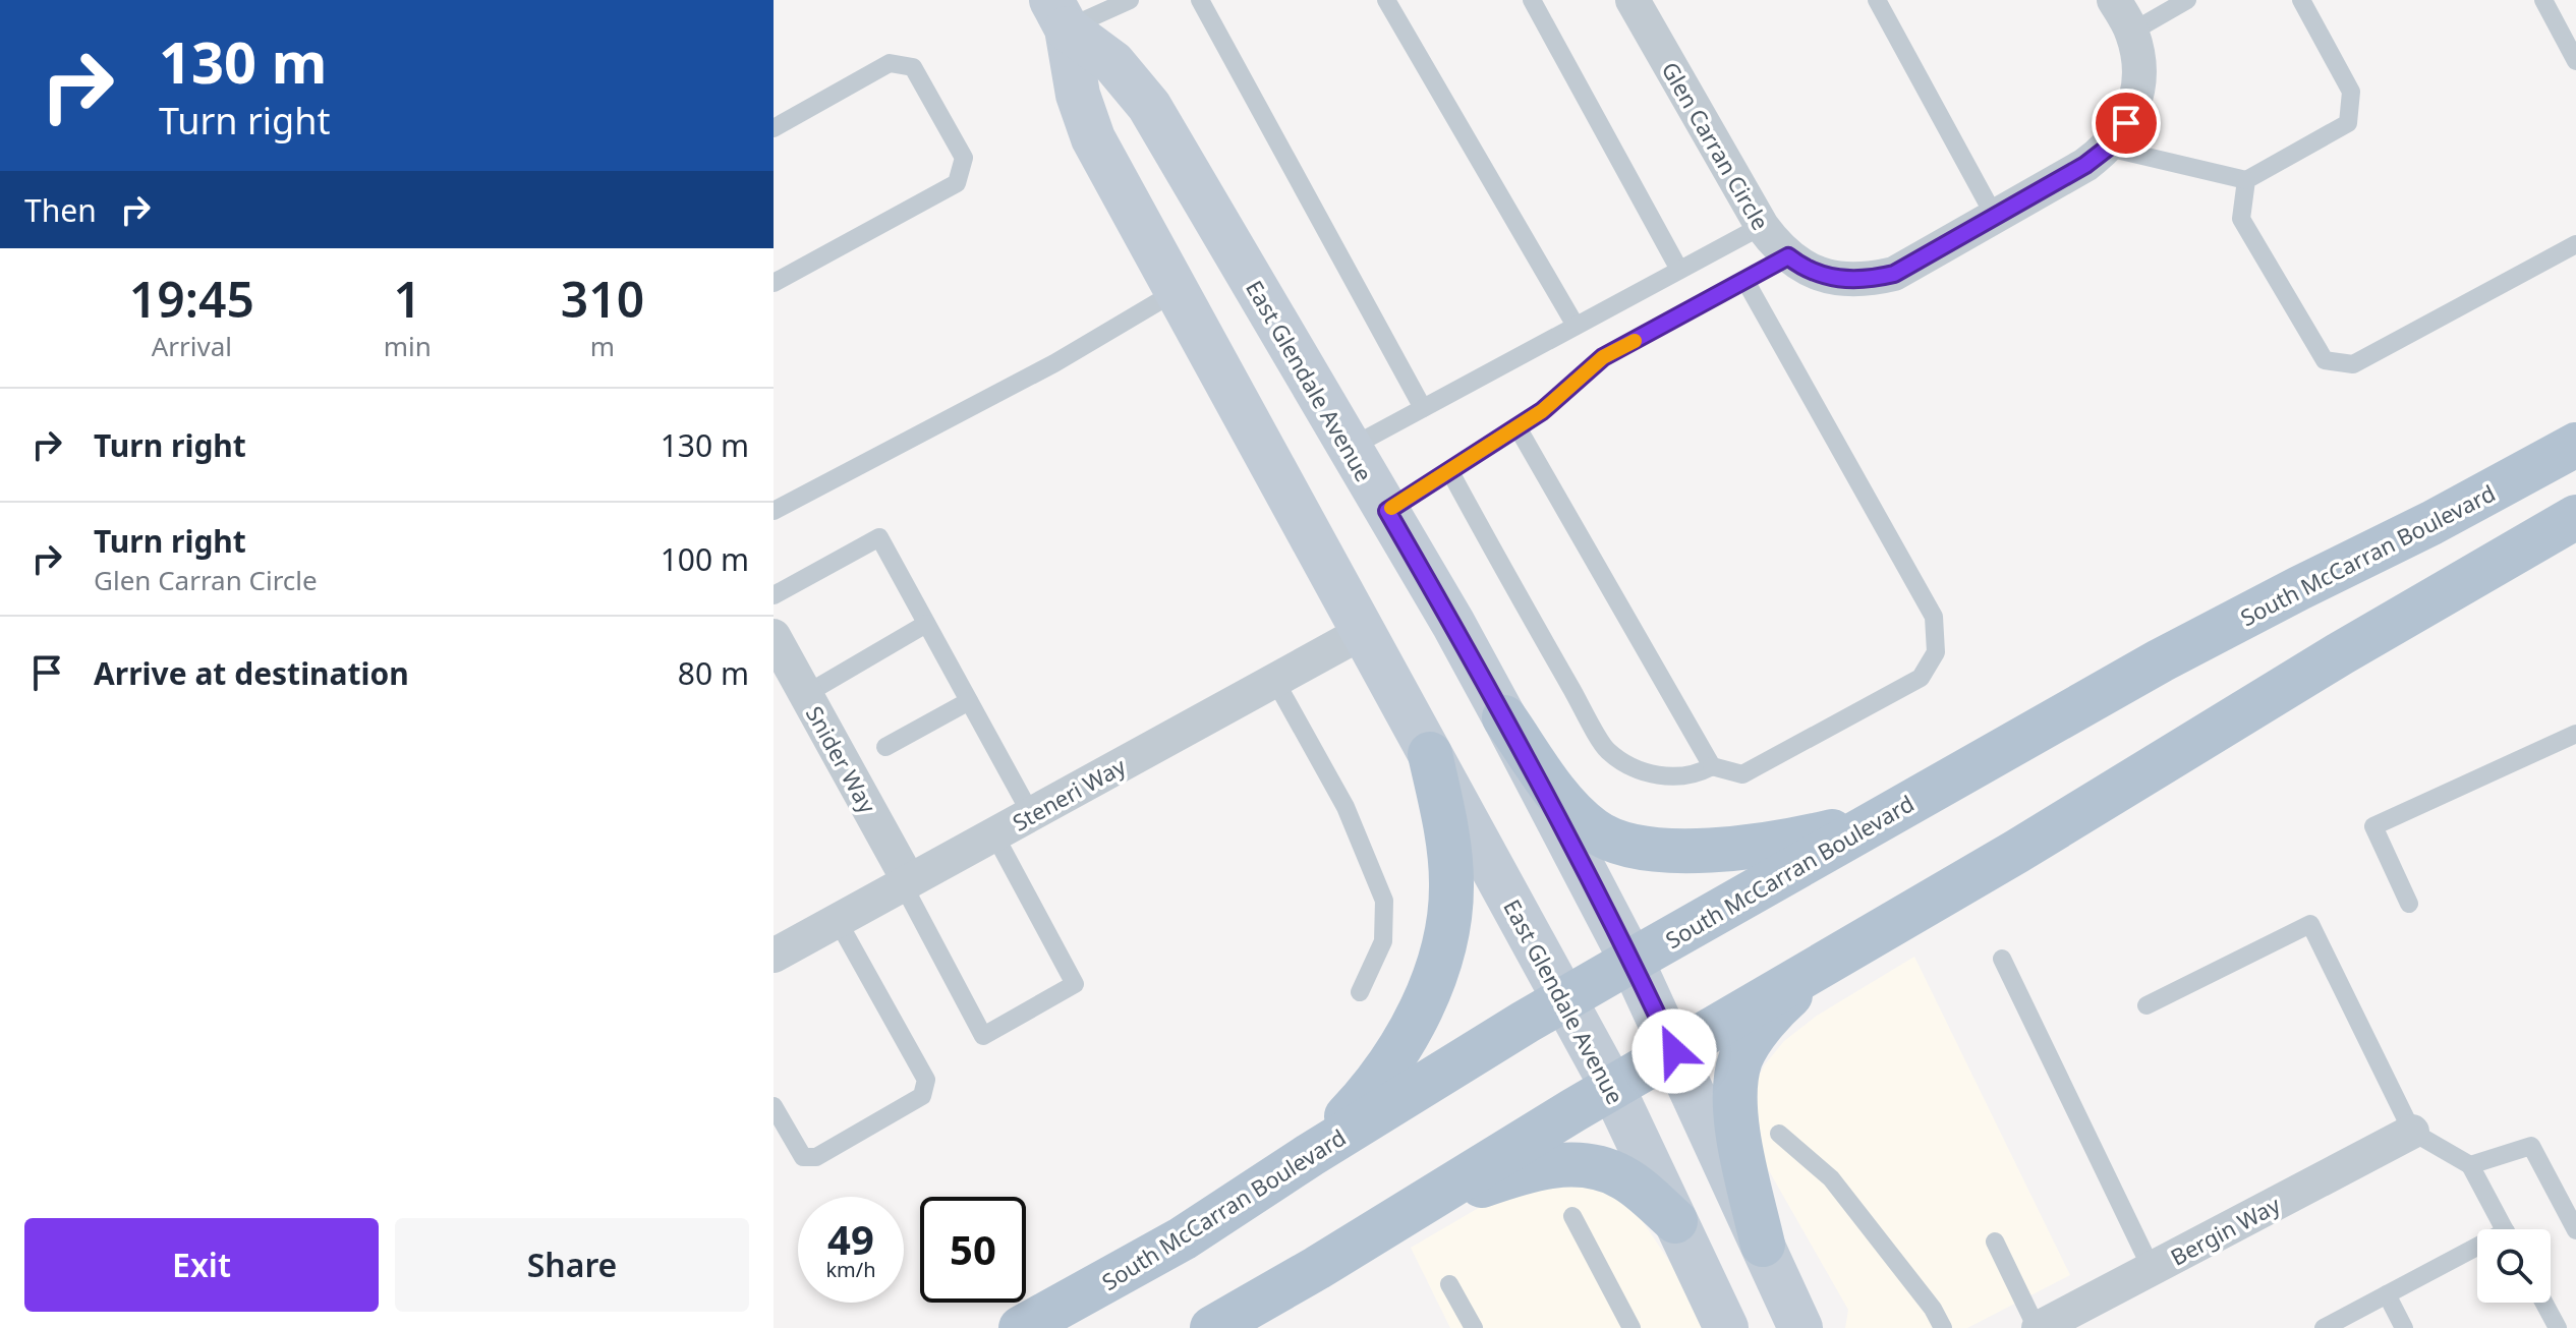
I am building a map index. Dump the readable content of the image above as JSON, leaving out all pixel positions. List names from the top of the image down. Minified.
{"streets":{"main road":["East Glendale Avenue","South McCarran Boulevard"],"street":["Glen Carran Circle","Snider Way","Steneri Way","Bergin Way"]},"crossings":[["East Glendale Avenue","South McCarran Boulevard"],["East Glendale Avenue","Steneri Way"],["Snider Way","Steneri Way"]],"page":{"turn":["130 m","Turn right"],"then":"Then","eta":["19:45","Arrival","1","min","310","m"],"list":[{"name":"Turn right","value":"130 m"},{"name":"Turn right","note":"Glen Carran Circle","value":"100 m"},{"name":"Arrive at destination","value":"80 m"}],"speed":"49 km/h","limit":"50","buttons":["Exit","Share"]}}
